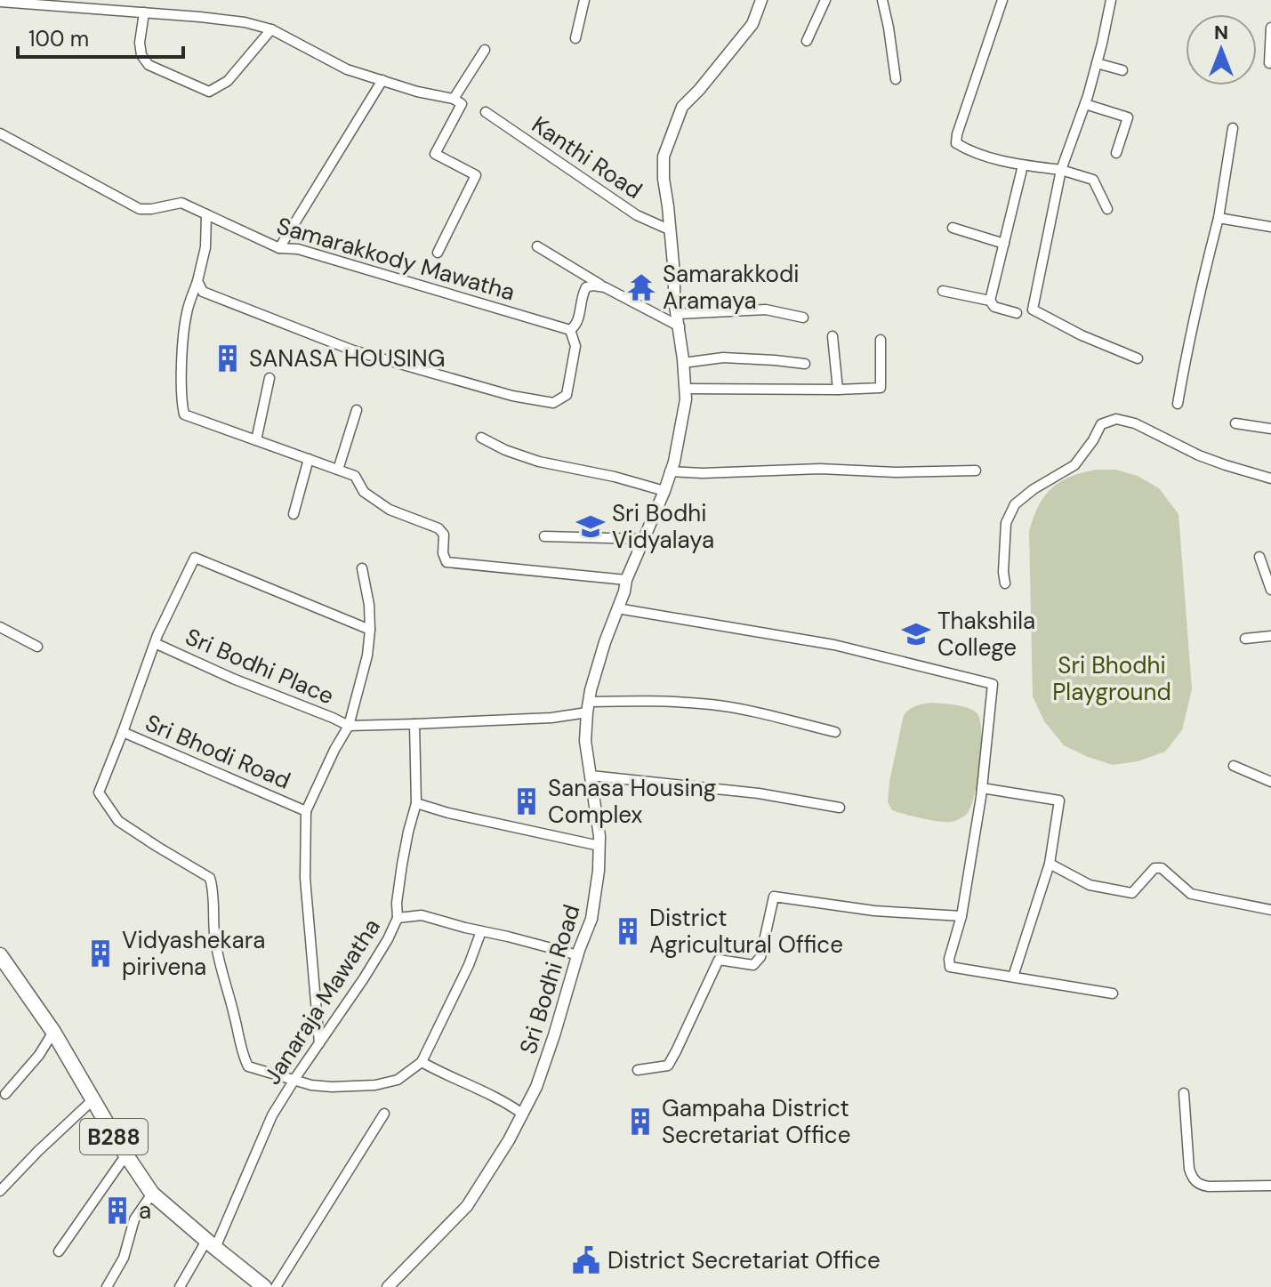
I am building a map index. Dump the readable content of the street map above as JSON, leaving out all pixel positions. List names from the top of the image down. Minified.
{"streets":{"main road":["B288"],"street":["Kanthi Road","Samarakkody Mawatha","Sri Bodhi Place","Sri Bhodi Road","Sri Bodhi Road","Janaraja Mawatha"]},"crossings":[["Kanthi Road","Sri Bodhi Road"],["Sri Bhodi Road","Janaraja Mawatha"],["Janaraja Mawatha","B288"]],"parks":["Sri Bhodhi Playground"],"places":{"temple":["Samarakkodi Aramaya"],"building":["SANASA HOUSING","Sanasa Housing Complex","District Agricultural Office","Vidyashekara pirivena","Gampaha District Secretariat Office","a"],"school or university":["Sri Bodhi Vidyalaya","Thakshila College"],"public building":["District Secretariat Office"]},"scale_bar":"100 m","north":"top"}
